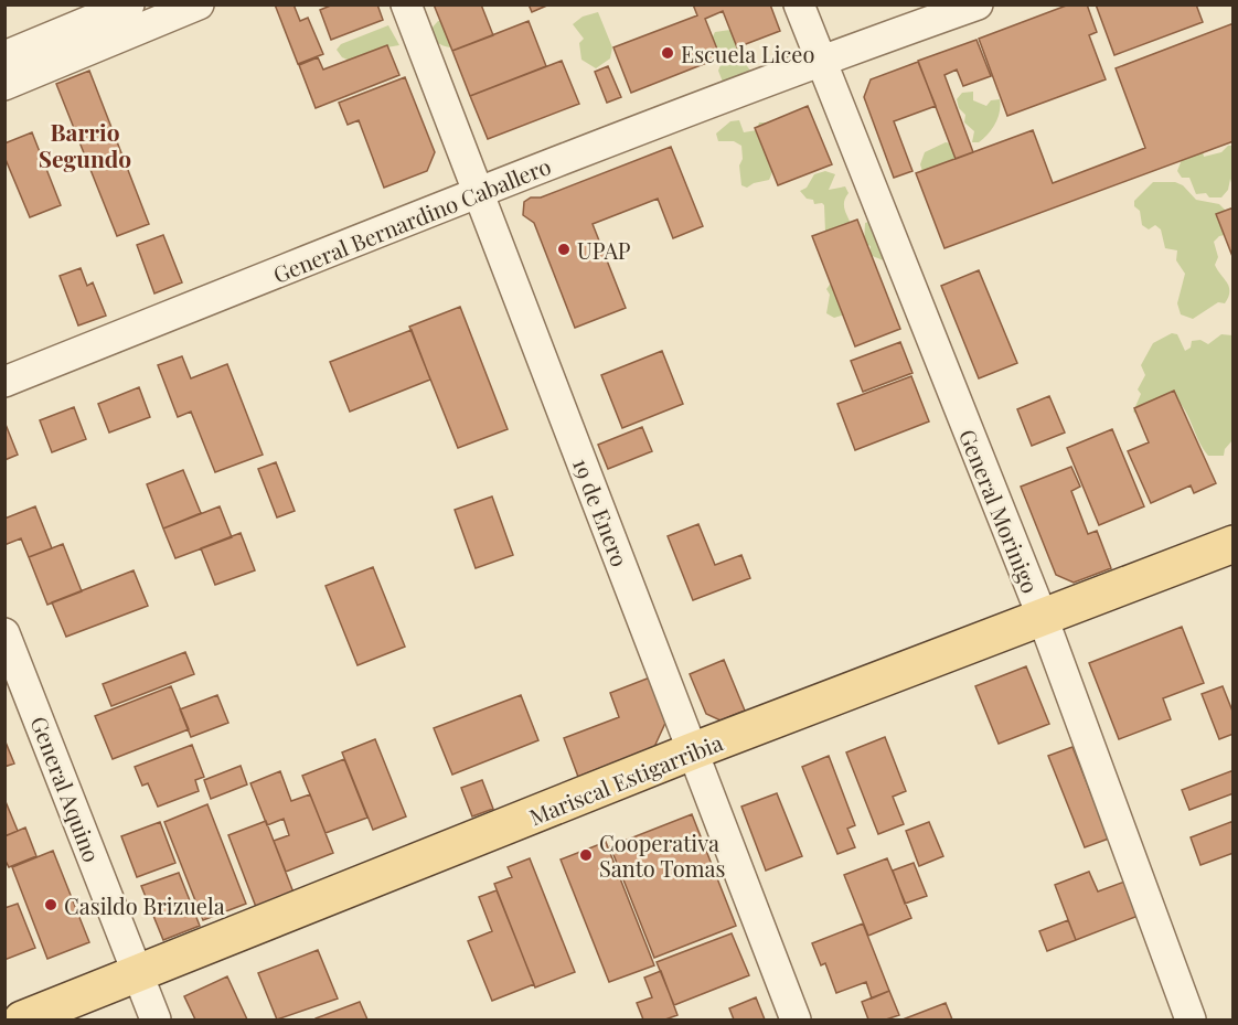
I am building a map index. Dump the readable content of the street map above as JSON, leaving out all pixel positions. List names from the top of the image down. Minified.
{"streets":{"main road":["Mariscal Estigarribia"],"street":["General Bernardino Caballero","General Morinigo","19 de Enero","General Aquino"]},"crossings":[["General Bernardino Caballero","General Morinigo"],["General Bernardino Caballero","19 de Enero"],["General Morinigo","Mariscal Estigarribia"],["19 de Enero","Mariscal Estigarribia"],["Mariscal Estigarribia","General Aquino"]],"districts":["Barrio Segundo"],"places":["Escuela Liceo","UPAP","Cooperativa Santo Tomas","Casildo Brizuela"]}
